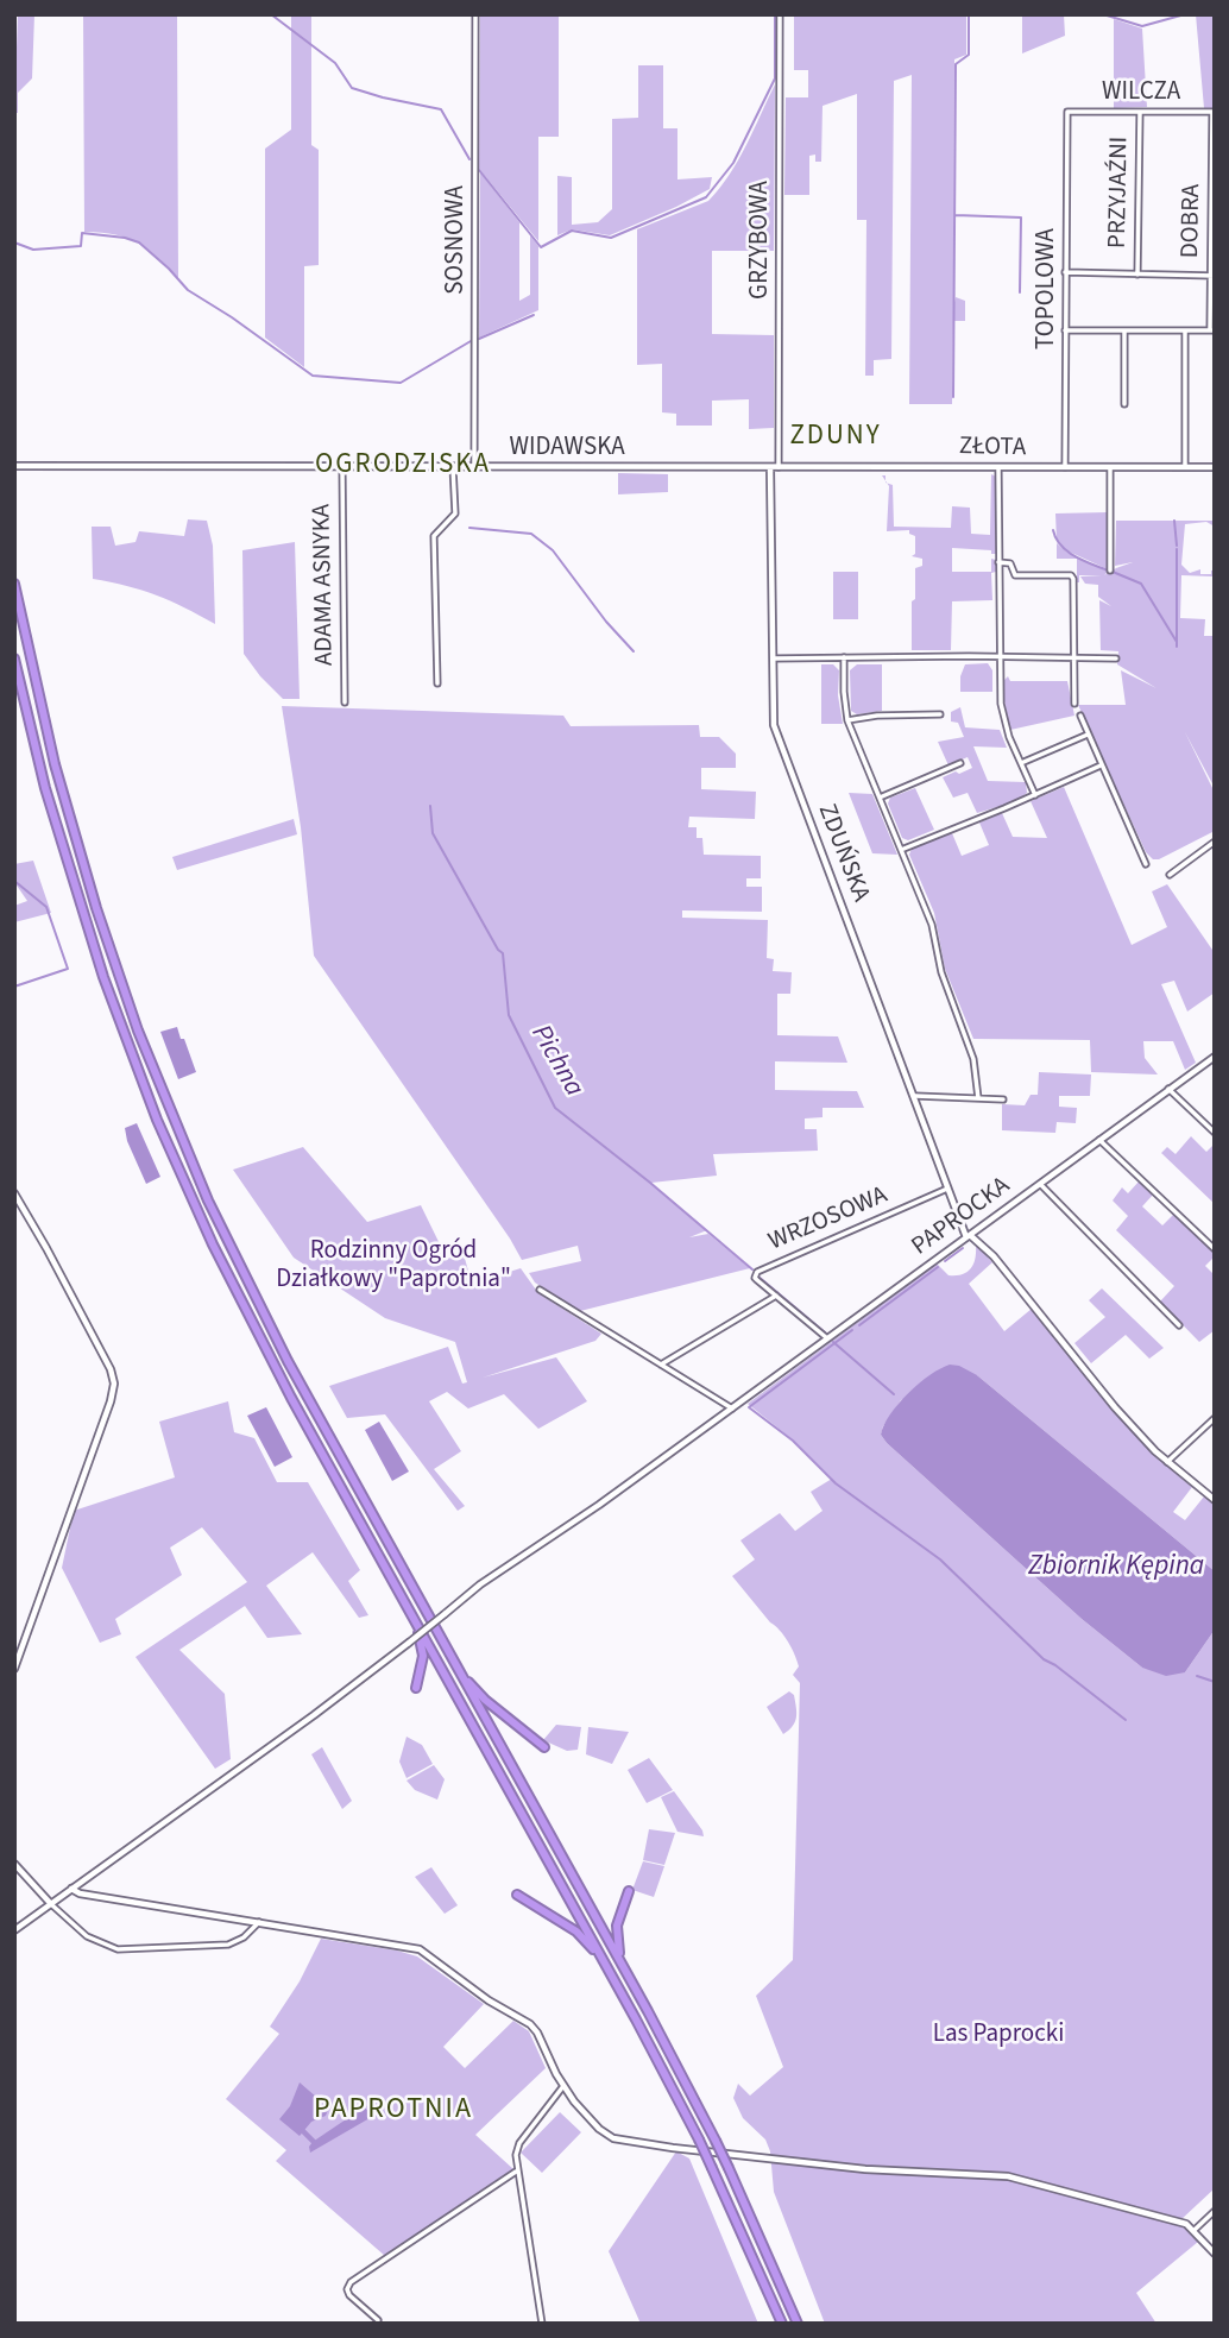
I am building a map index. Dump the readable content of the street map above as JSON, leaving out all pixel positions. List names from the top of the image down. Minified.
{"streets":{"street":["WILCZA","PRZYJAŹNI","DOBRA","SOSNOWA","GRZYBOWA","TOPOLOWA","WIDAWSKA","ZŁOTA","ADAMA ASNYKA","ZDUŃSKA","PAPROCKA","WRZOSOWA"]},"crossings":[["WILCZA","PRZYJAŹNI"],["WILCZA","DOBRA"],["WILCZA","TOPOLOWA"],["SOSNOWA","WIDAWSKA"],["GRZYBOWA","ZŁOTA"],["TOPOLOWA","ZŁOTA"],["WIDAWSKA","ZŁOTA"],["WIDAWSKA","ADAMA ASNYKA"],["WIDAWSKA","ZDUŃSKA"],["ZŁOTA","ZDUŃSKA"],["ZDUŃSKA","PAPROCKA"],["ZDUŃSKA","WRZOSOWA"],["PAPROCKA","WRZOSOWA"]],"districts":["ZDUNY","OGRODZISKA","PAPROTNIA"],"water":["Pichna","Zbiornik Kępina"],"parks":["Rodzinny Ogród Działkowy \"Paprotnia\"","Las Paprocki"]}
